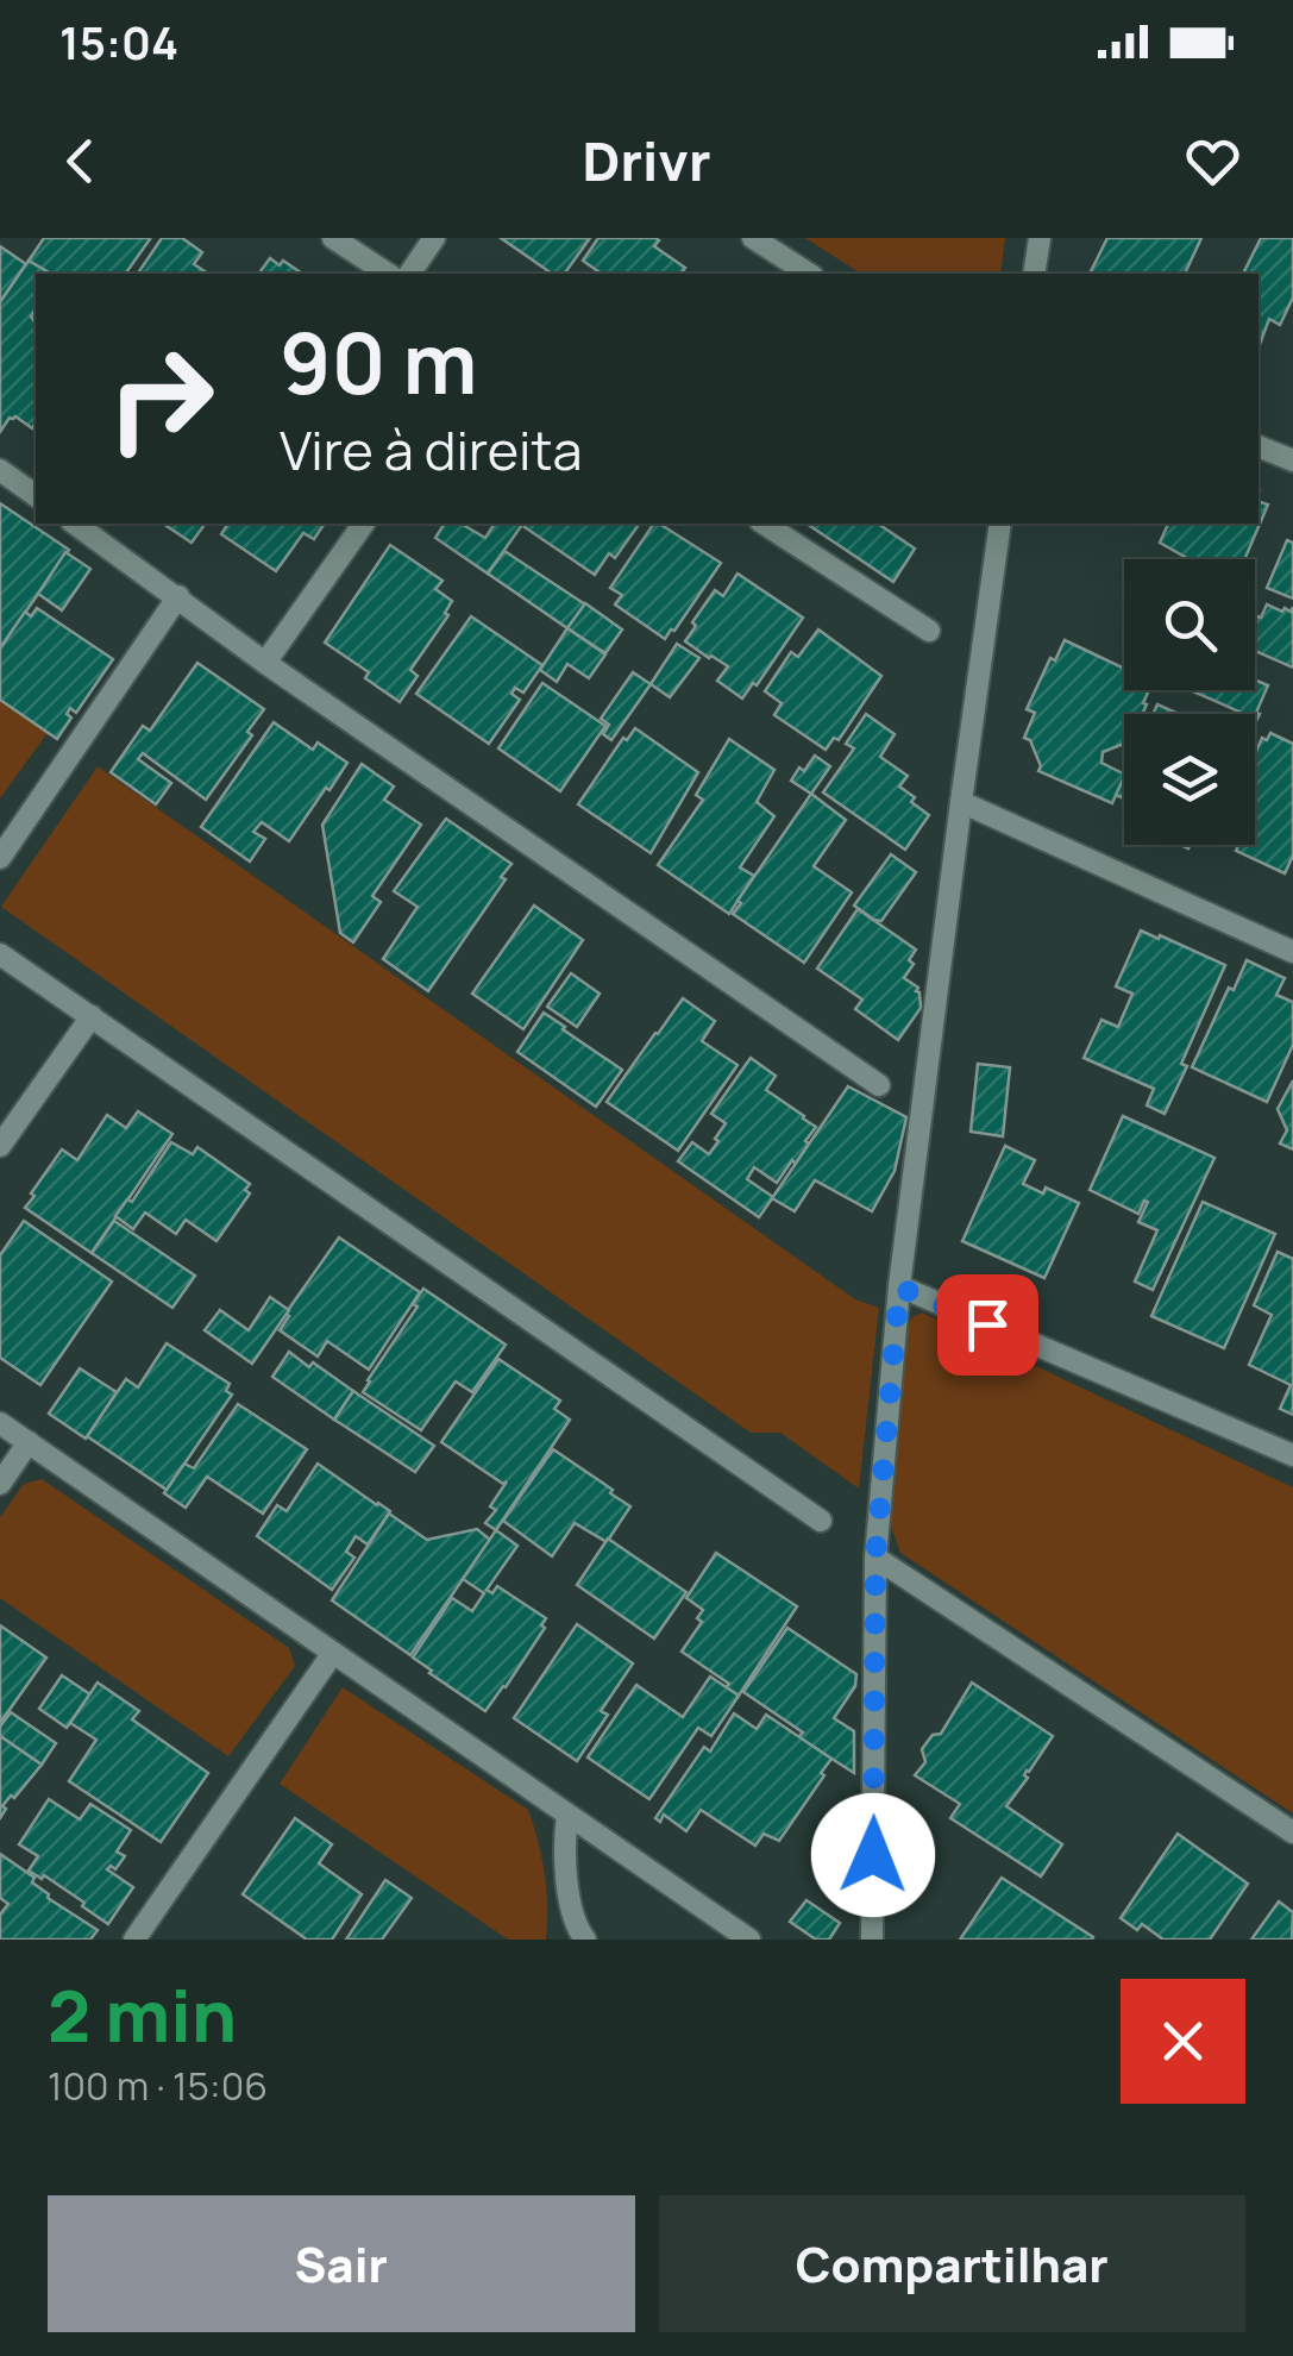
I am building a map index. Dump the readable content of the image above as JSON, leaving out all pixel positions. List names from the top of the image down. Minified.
{"page":{"status":"15:04","header":"Drivr","turn":["90 m","Vire à direita"],"heading":["2 min","100 m · 15:06"],"buttons":["Sair","Compartilhar"]}}
